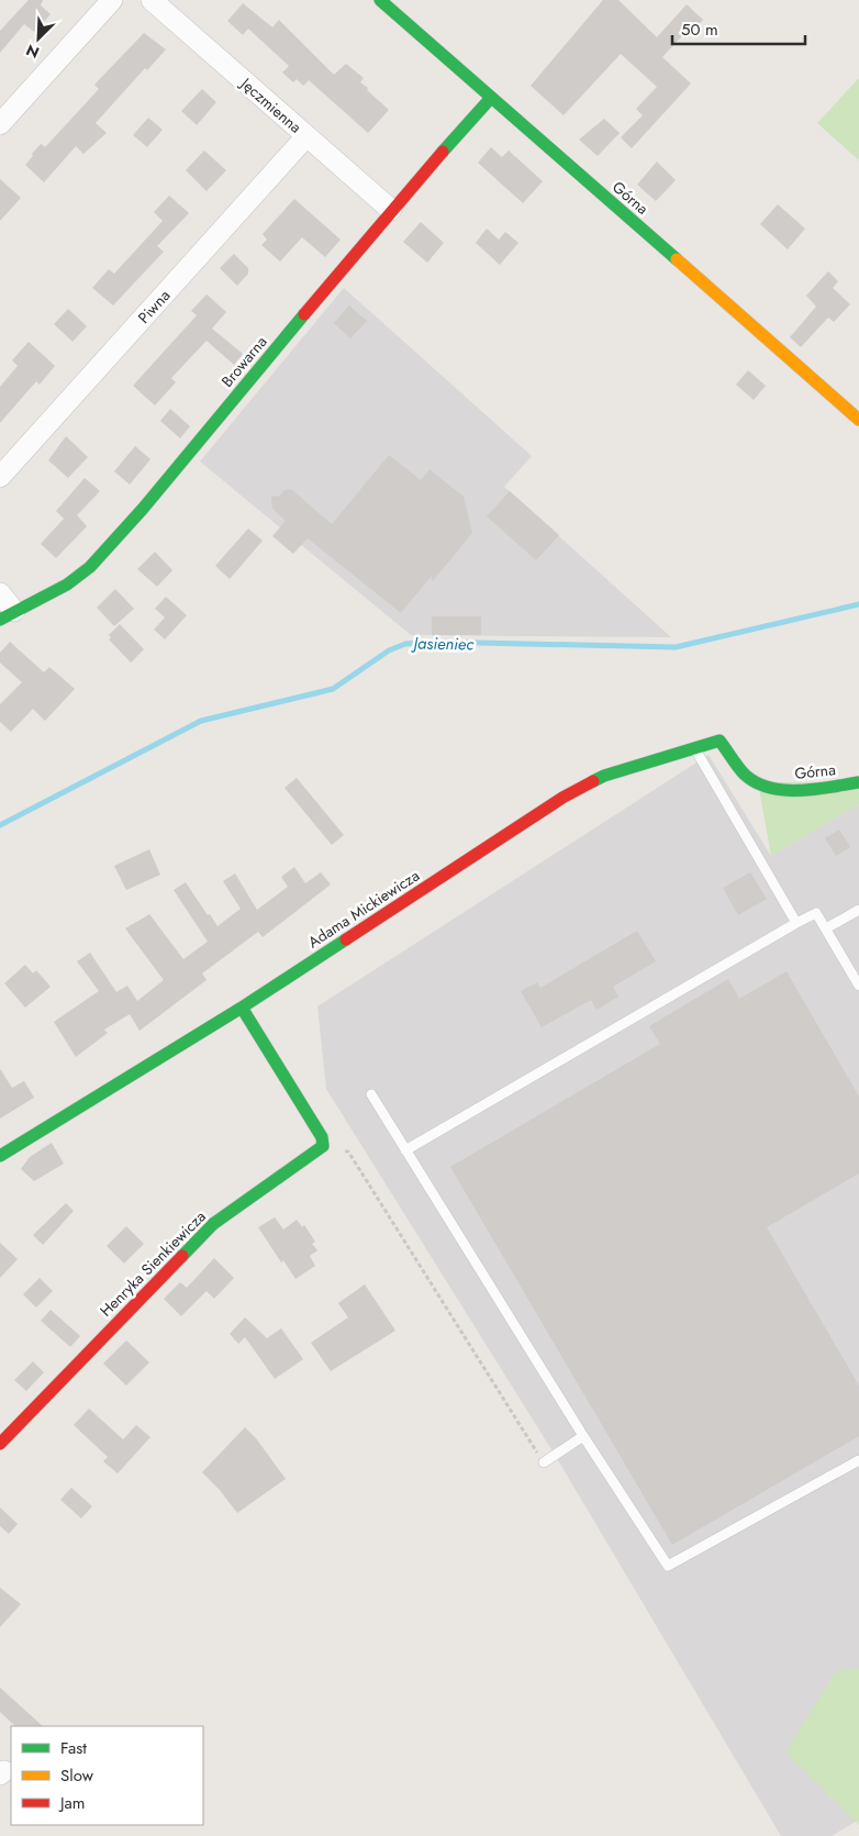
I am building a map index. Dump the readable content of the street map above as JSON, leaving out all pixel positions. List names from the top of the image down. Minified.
{"streets":{"street":["Jęczmienna","Górna","Piwna","Browarna","Adama Mickiewicza","Henryka Sienkiewicza"]},"crossings":[["Jęczmienna","Piwna"],["Jęczmienna","Browarna"],["Górna","Browarna"],["Górna","Adama Mickiewicza"]],"water":["Jasieniec"],"legend":["Fast","Slow","Jam"],"scale_bar":"50 m","north":"bottom left"}
